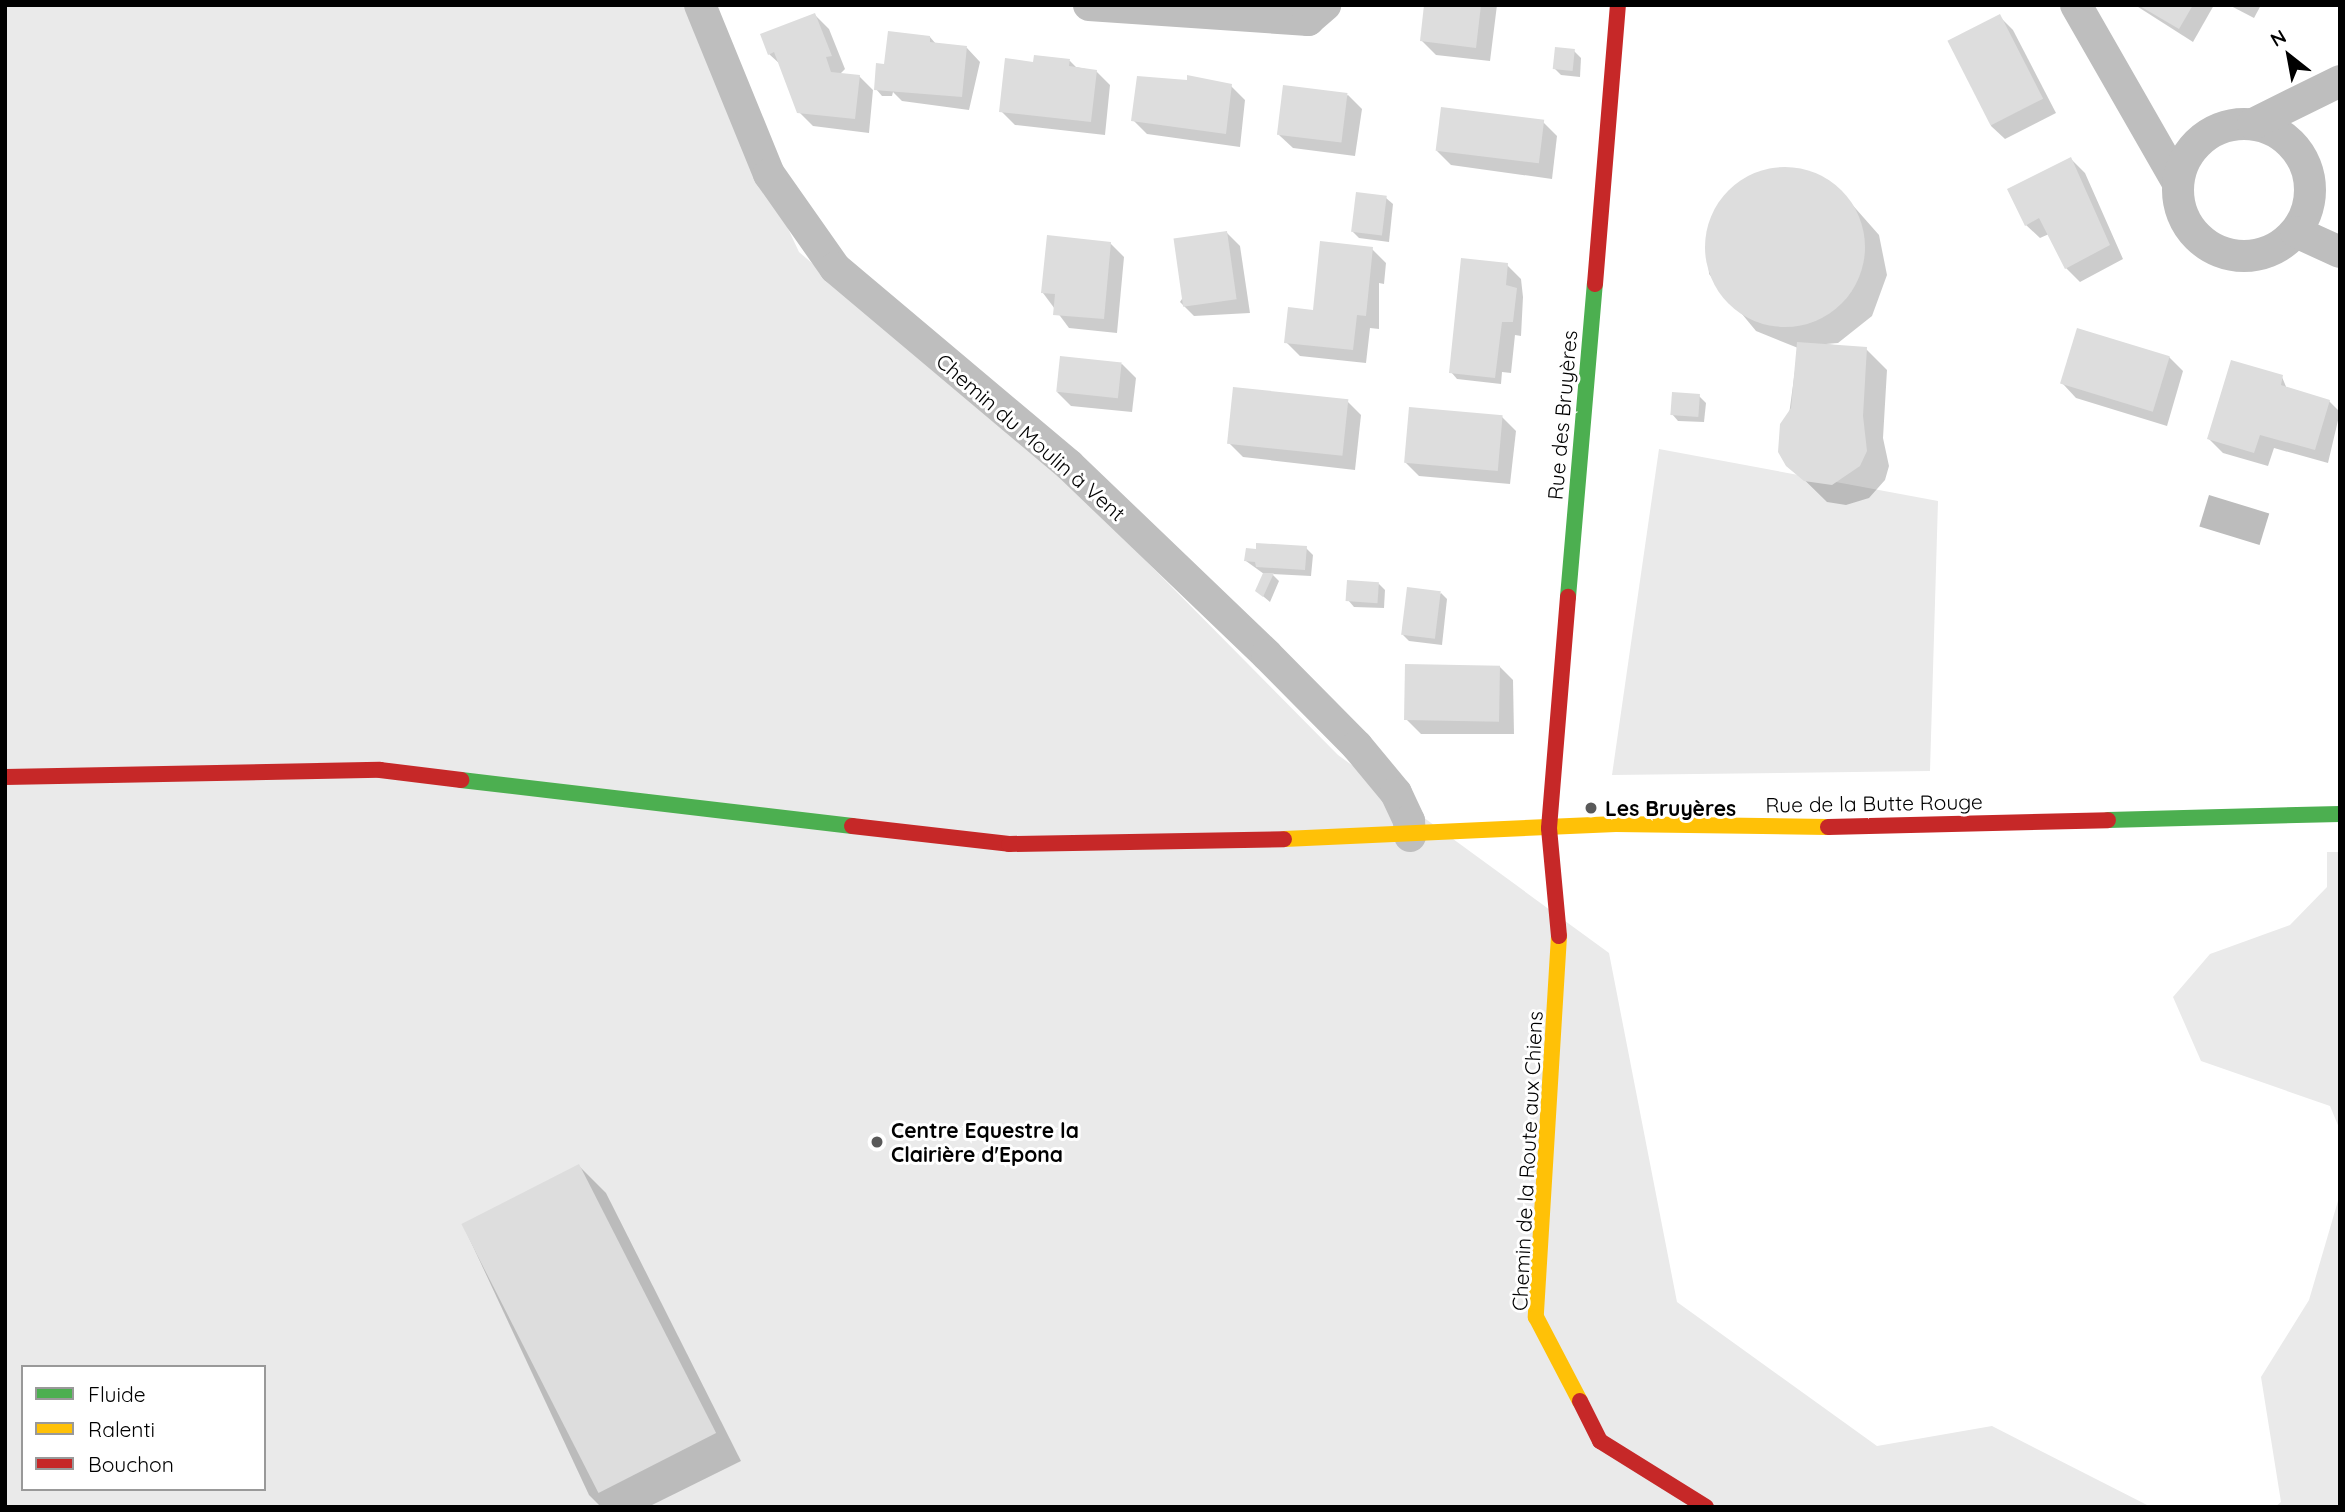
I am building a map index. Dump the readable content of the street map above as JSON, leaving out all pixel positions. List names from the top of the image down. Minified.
{"streets":{"street":["Rue des Bruyères","Chemin du Moulin à Vent","Rue de la Butte Rouge","Chemin de la Route aux Chiens"]},"crossings":[["Rue des Bruyères","Rue de la Butte Rouge"],["Rue des Bruyères","Chemin de la Route aux Chiens"],["Chemin du Moulin à Vent","Rue de la Butte Rouge"],["Rue de la Butte Rouge","Chemin de la Route aux Chiens"]],"places":["Les Bruyères","Centre Equestre la Clairière d'Epona"],"legend":["Fluide","Ralenti","Bouchon"],"north":"top left"}
